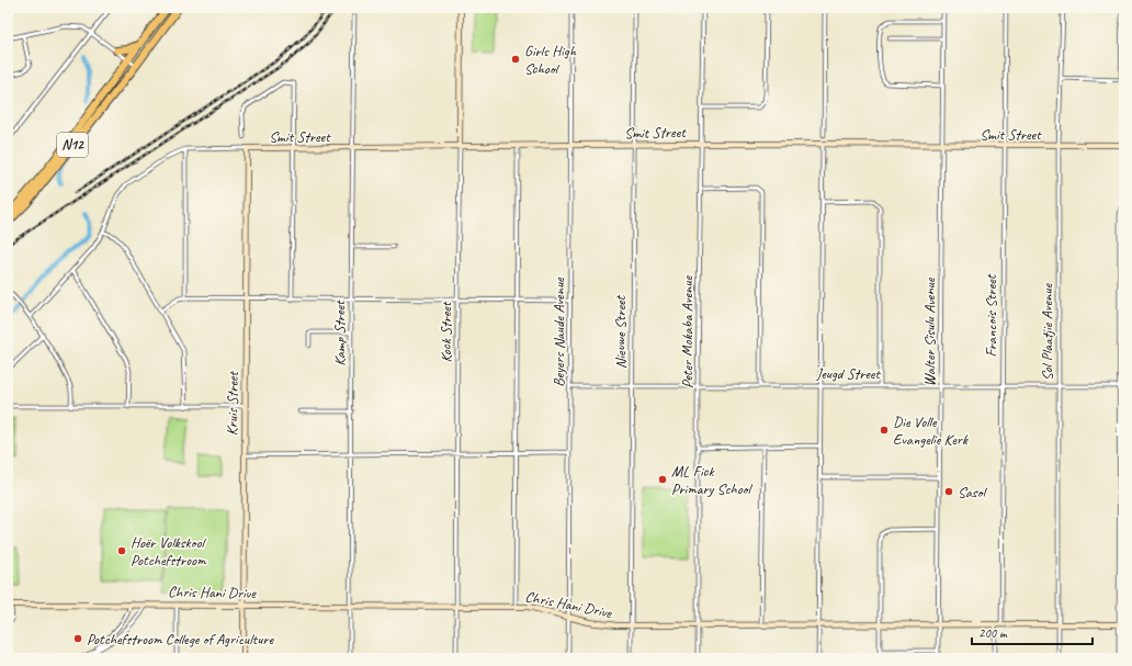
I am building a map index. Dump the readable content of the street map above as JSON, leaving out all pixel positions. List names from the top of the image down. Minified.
{"streets":{"highway":["N12"],"street":["Smit Street","Francois Street","Kock Street","Beyers Naude Avenue","Nieuwe Street","Peter Mokaba Avenue","Walter Sisulu Avenue","Sol Plaatjie Avenue","Kamp Street","Jeugd Street","Kruis Street","Chris Hani Drive"]},"crossings":[["Smit Street","Francois Street"],["Smit Street","Kock Street"],["Smit Street","Beyers Naude Avenue"],["Smit Street","Nieuwe Street"],["Smit Street","Peter Mokaba Avenue"],["Smit Street","Walter Sisulu Avenue"],["Smit Street","Sol Plaatjie Avenue"],["Smit Street","Kamp Street"],["Smit Street","Kruis Street"],["Francois Street","Jeugd Street"],["Francois Street","Chris Hani Drive"],["Kock Street","Chris Hani Drive"],["Beyers Naude Avenue","Jeugd Street"],["Beyers Naude Avenue","Chris Hani Drive"],["Nieuwe Street","Jeugd Street"],["Nieuwe Street","Chris Hani Drive"],["Peter Mokaba Avenue","Jeugd Street"],["Peter Mokaba Avenue","Chris Hani Drive"],["Walter Sisulu Avenue","Jeugd Street"],["Walter Sisulu Avenue","Chris Hani Drive"],["Sol Plaatjie Avenue","Jeugd Street"],["Sol Plaatjie Avenue","Chris Hani Drive"],["Kamp Street","Chris Hani Drive"],["Kruis Street","Chris Hani Drive"]],"places":["Girls High School","Die Volle Evangelie Kerk","ML Fick Primary School","Sasol","Hoër Volkskool Potchefstroom","Potchefstroom College of Agriculture"],"scale_bar":"200 m"}
